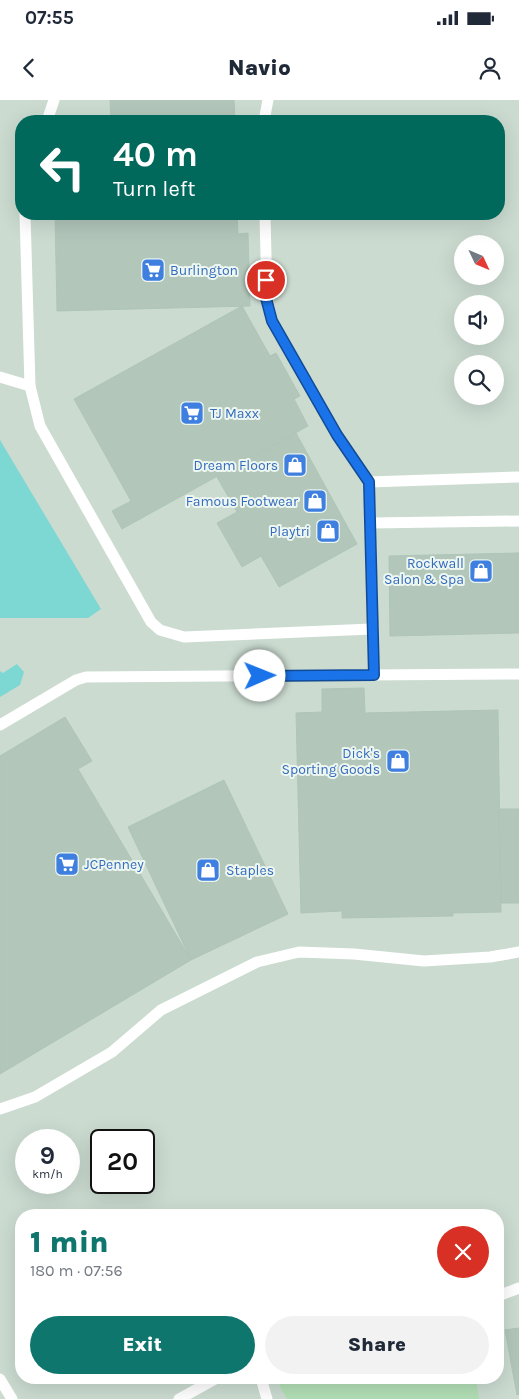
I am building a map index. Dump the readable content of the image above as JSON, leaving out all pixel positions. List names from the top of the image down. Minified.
{"places":{"supermarket":["Burlington","TJ Maxx","JCPenney"],"shop":["Dream Floors","Famous Footwear","Playtri","Rockwall Salon & Spa","Dick's Sporting Goods","Staples"]},"north":"bottom right","page":{"status":"07:55","header":"Navio","turn":["40 m","Turn left"],"speed":"9 km/h","limit":"20","heading":["1 min","180 m · 07:56"],"buttons":["Exit","Share"]}}
